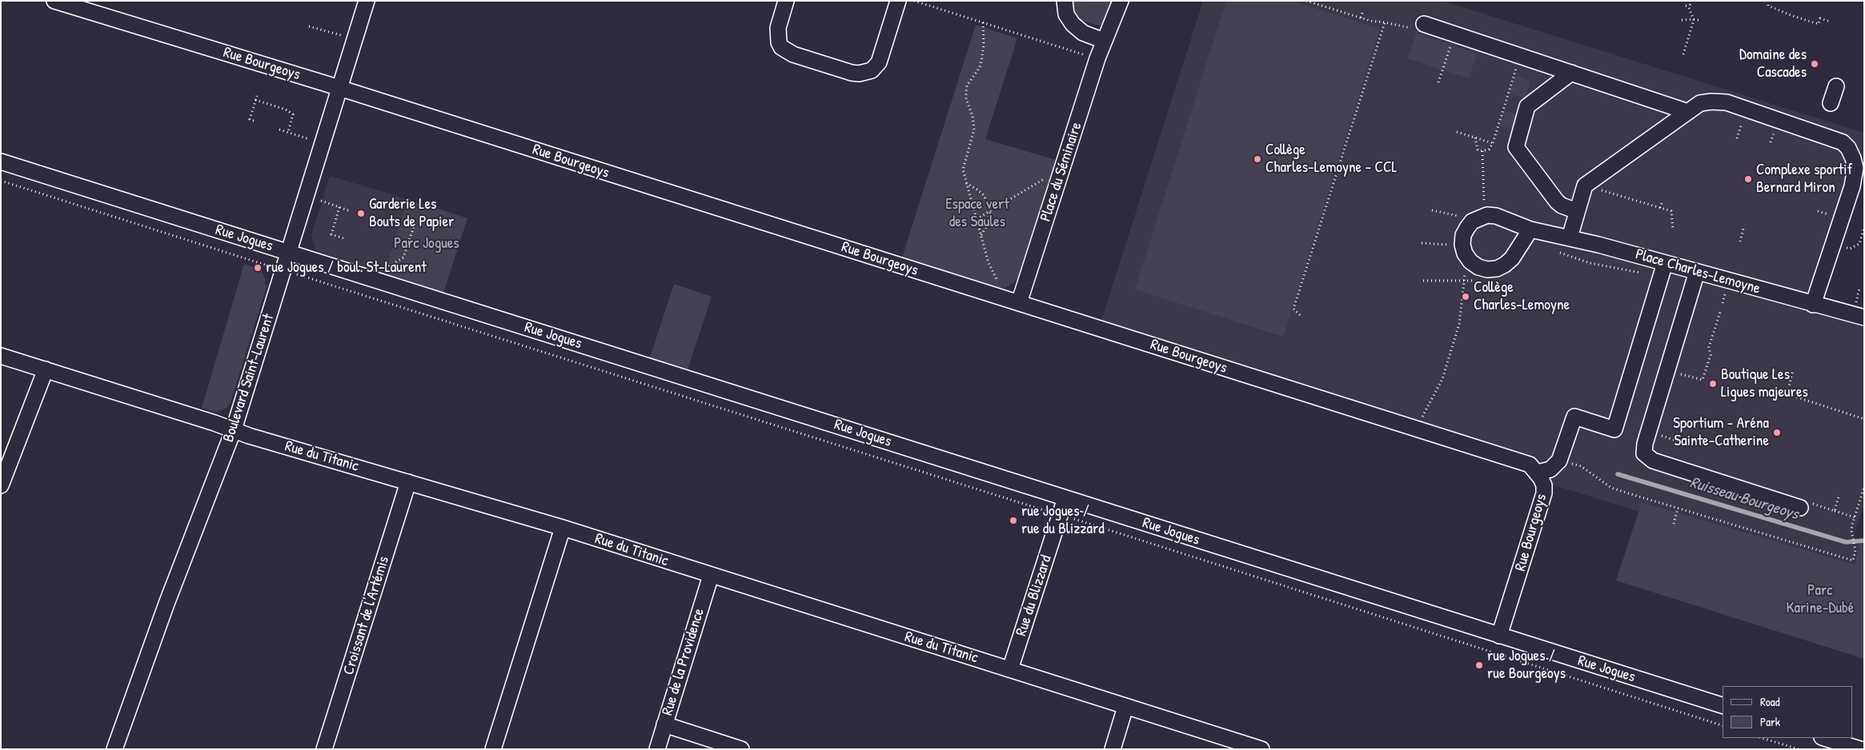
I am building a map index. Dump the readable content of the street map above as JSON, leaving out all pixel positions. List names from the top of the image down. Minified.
{"streets":{"street":["Rue Bourgeoys","Place du Séminaire","Rue Jogues","Place Charles-Lemoyne","Boulevard Saint-Laurent","Rue du Titanic","Rue du Blizzard","Croissant de l'Artémis","Rue de la Providence"]},"crossings":[["Rue Bourgeoys","Place du Séminaire"],["Rue Bourgeoys","Rue Jogues"],["Rue Bourgeoys","Boulevard Saint-Laurent"],["Rue Jogues","Boulevard Saint-Laurent"],["Rue Jogues","Rue du Blizzard"],["Boulevard Saint-Laurent","Rue du Titanic"],["Rue du Titanic","Rue du Blizzard"],["Rue du Titanic","Croissant de l'Artémis"],["Rue du Titanic","Rue de la Providence"]],"water":["Ruisseau Bourgeoys"],"parks":["Espace vert des Saules","Parc Jogues","Parc Karine-Dubé"],"places":["Domaine des Cascades","Collège Charles-Lemoyne - CCL","Complexe sportif Bernard Miron","Garderie Les Bouts de Papier","rue Jogues / boul. St-Laurent","Collège Charles-Lemoyne","Boutique Les Ligues majeures","Sportium - Aréna Sainte-Catherine","rue Jogues / rue du Blizzard","rue Jogues / rue Bourgeoys"],"legend":["Road","Park"]}
